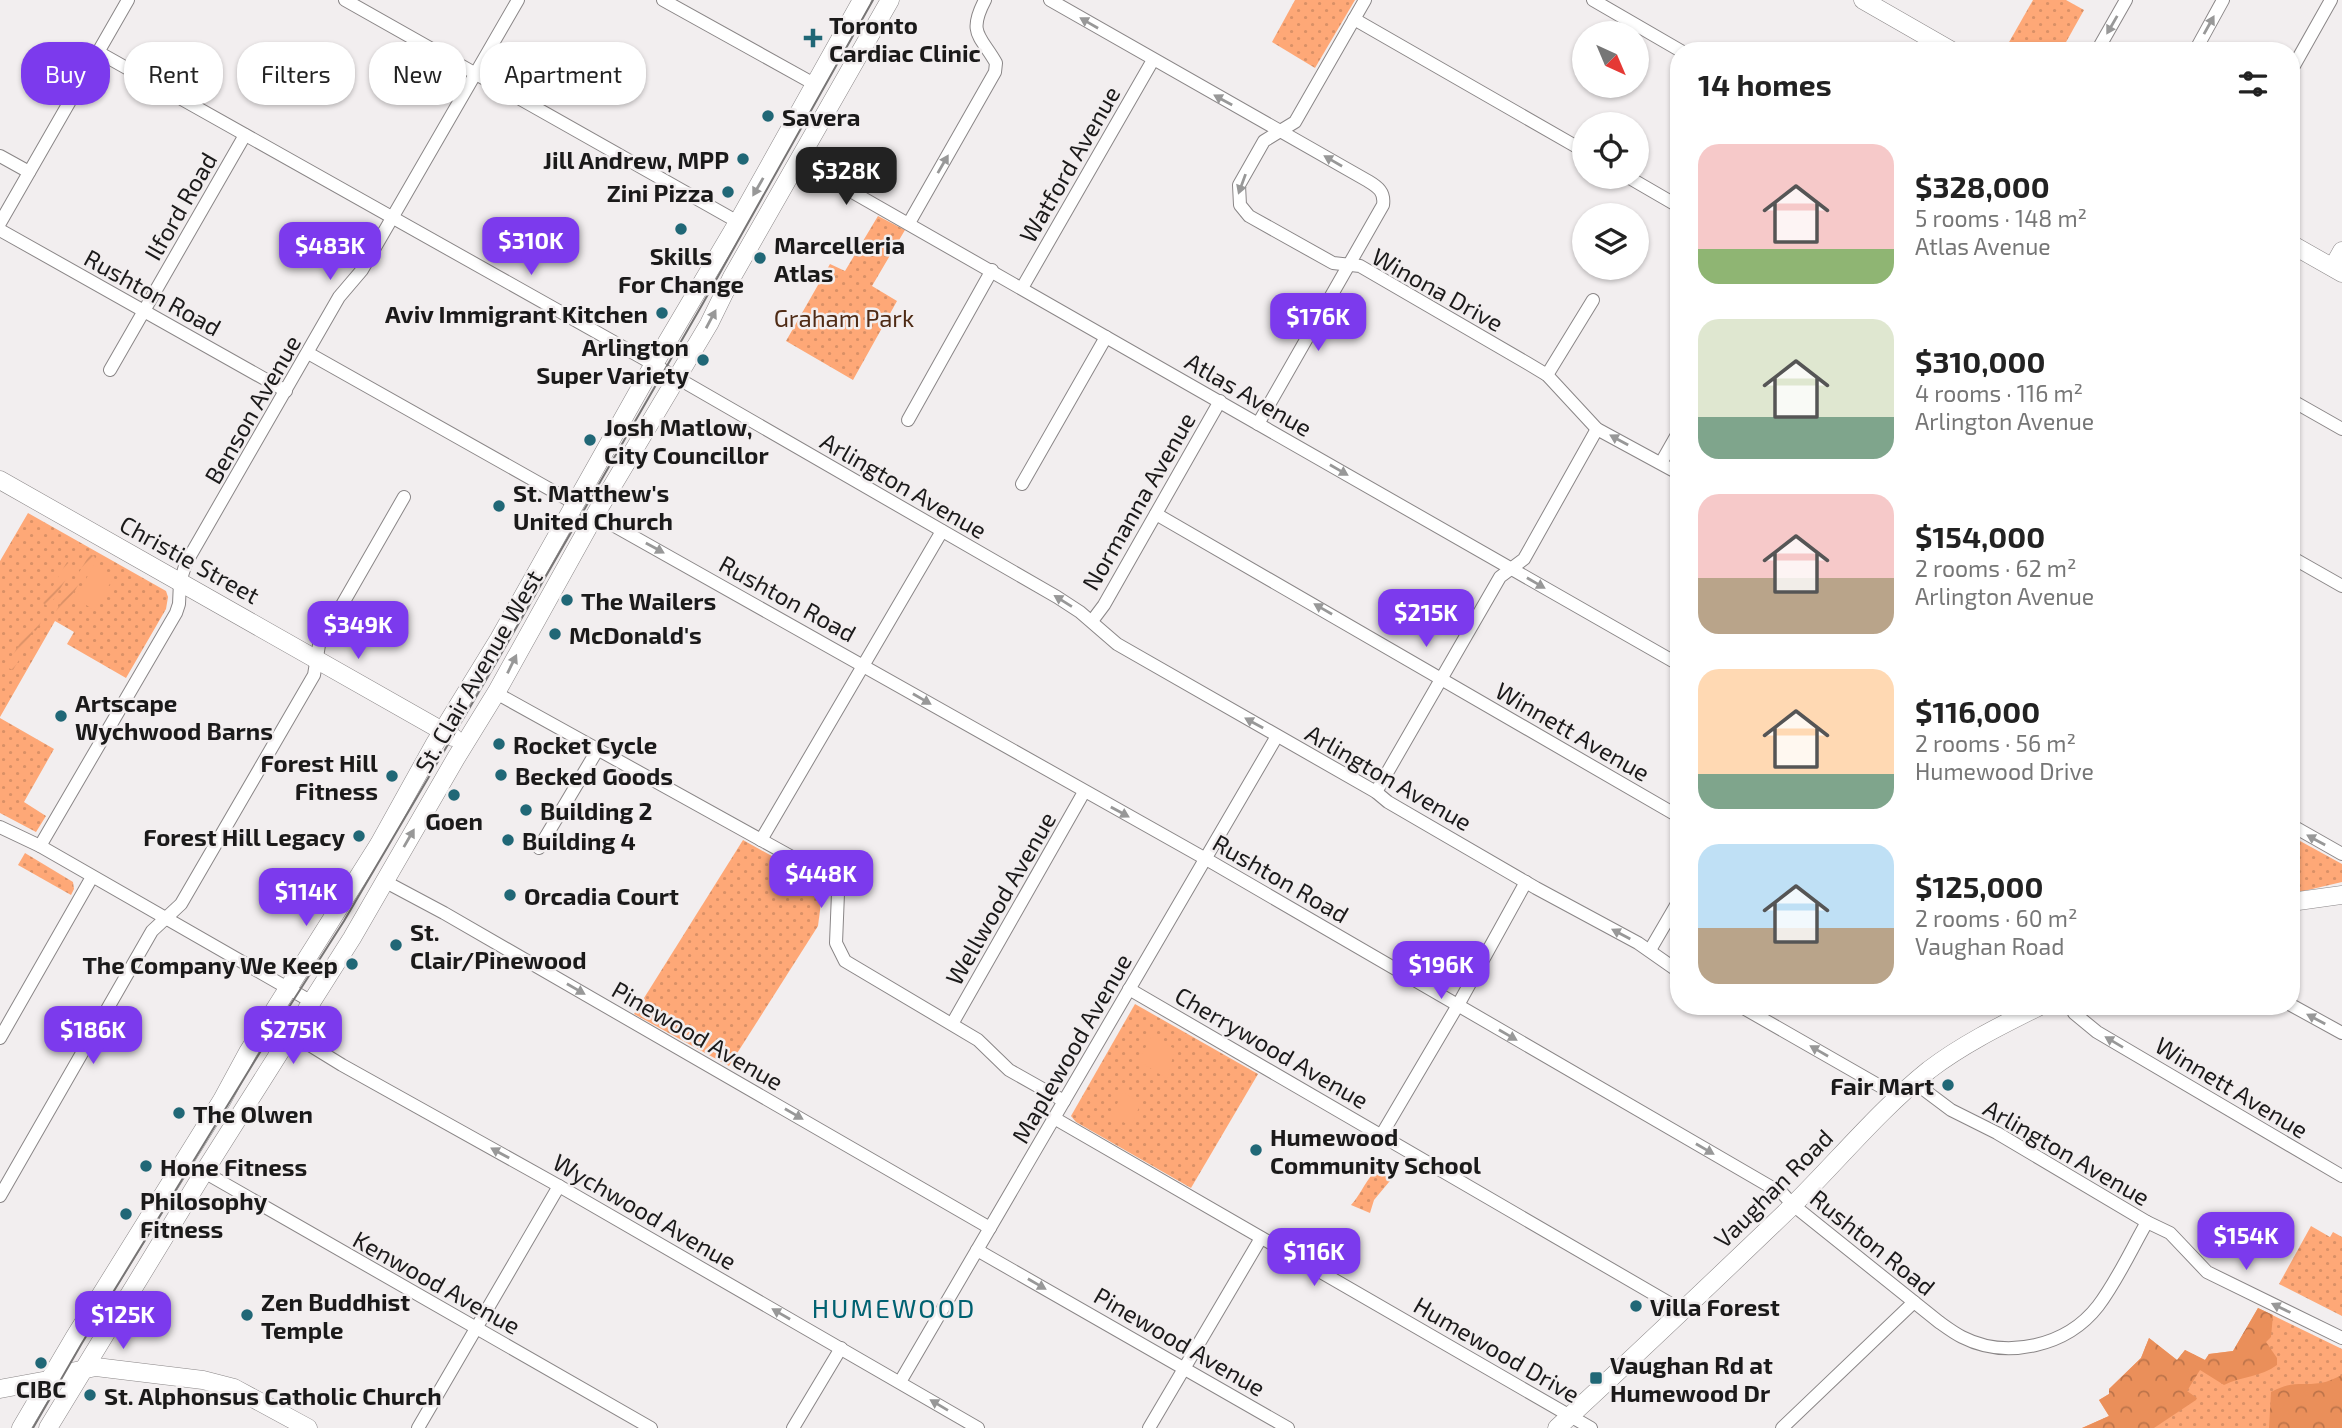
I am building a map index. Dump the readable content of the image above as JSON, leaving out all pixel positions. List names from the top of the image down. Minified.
{"streets":{"main road":["Christie Street","St. Clair Avenue West","Vaughan Road"],"street":["Watford Avenue","Ilford Road","Winona Drive","Rushton Road","Atlas Avenue","Benson Avenue","Arlington Avenue","Normanna Avenue","Winnett Avenue","Wellwood Avenue","Pinewood Avenue","Cherrywood Avenue","Maplewood Avenue","Wychwood Avenue","Kenwood Avenue","Humewood Drive"]},"crossings":[["Watford Avenue","Winona Drive"],["Watford Avenue","Atlas Avenue"],["Ilford Road","Rushton Road"],["Ilford Road","Arlington Avenue"],["Rushton Road","Benson Avenue"],["Rushton Road","Arlington Avenue"],["Rushton Road","St. Clair Avenue West"],["Rushton Road","Wellwood Avenue"],["Rushton Road","Maplewood Avenue"],["Rushton Road","Vaughan Road"],["Atlas Avenue","Normanna Avenue"],["Atlas Avenue","St. Clair Avenue West"],["Benson Avenue","Arlington Avenue"],["Benson Avenue","Christie Street"],["Arlington Avenue","Normanna Avenue"],["Arlington Avenue","St. Clair Avenue West"],["Arlington Avenue","Maplewood Avenue"],["Arlington Avenue","Vaughan Road"],["Normanna Avenue","Winnett Avenue"],["Christie Street","St. Clair Avenue West"],["St. Clair Avenue West","Pinewood Avenue"],["St. Clair Avenue West","Wychwood Avenue"],["St. Clair Avenue West","Kenwood Avenue"],["Pinewood Avenue","Maplewood Avenue"],["Cherrywood Avenue","Maplewood Avenue"],["Cherrywood Avenue","Vaughan Road"],["Maplewood Avenue","Wychwood Avenue"],["Maplewood Avenue","Humewood Drive"],["Vaughan Road","Humewood Drive"]],"one_way":["Winona Drive","Rushton Road","Atlas Avenue","Winnett Avenue","Pinewood Avenue","Wychwood Avenue"],"districts":["HUMEWOOD"],"parks":["Graham Park"],"places":{"health":["Toronto Cardiac Clinic"],"other":["Savera","Jill Andrew, MPP","Zini Pizza","Skills For Change","Marcelleria Atlas","Aviv Immigrant Kitchen","Arlington Super Variety","Josh Matlow, City Councillor","St. Matthew's United Church","The Wailers","McDonald's","Artscape Wychwood Barns","Rocket Cycle","Becked Goods","Forest Hill Fitness","Goen","Building 2","Forest Hill Legacy","Building 4","Orcadia Court","St. Clair/Pinewood","The Company We Keep","Fair Mart","The Olwen","Humewood Community School","Hone Fitness","Philosophy Fitness","Villa Forest","Zen Buddhist Temple","CIBC","St. Alphonsus Catholic Church"],"transit":["Vaughan Rd at Humewood Dr"]},"north":"bottom right","page":{"chip":["Buy","Rent","Filters","New","Apartment"],"heading":"14 homes","list":[{"name":"$328,000","note":"5 rooms · 148 m² · Atlas Avenue"},{"name":"$310,000","note":"4 rooms · 116 m² · Arlington Avenue"},{"name":"$154,000","note":"2 rooms · 62 m² · Arlington Avenue"},{"name":"$116,000","note":"2 rooms · 56 m² · Humewood Drive"},{"name":"$125,000","note":"2 rooms · 60 m² · Vaughan Road"}],"price":["$328K","$310K","$483K","$176K","$215K","$349K","$448K","$114K","$196K","$186K","$275K","$154K","$116K","$125K"]}}
